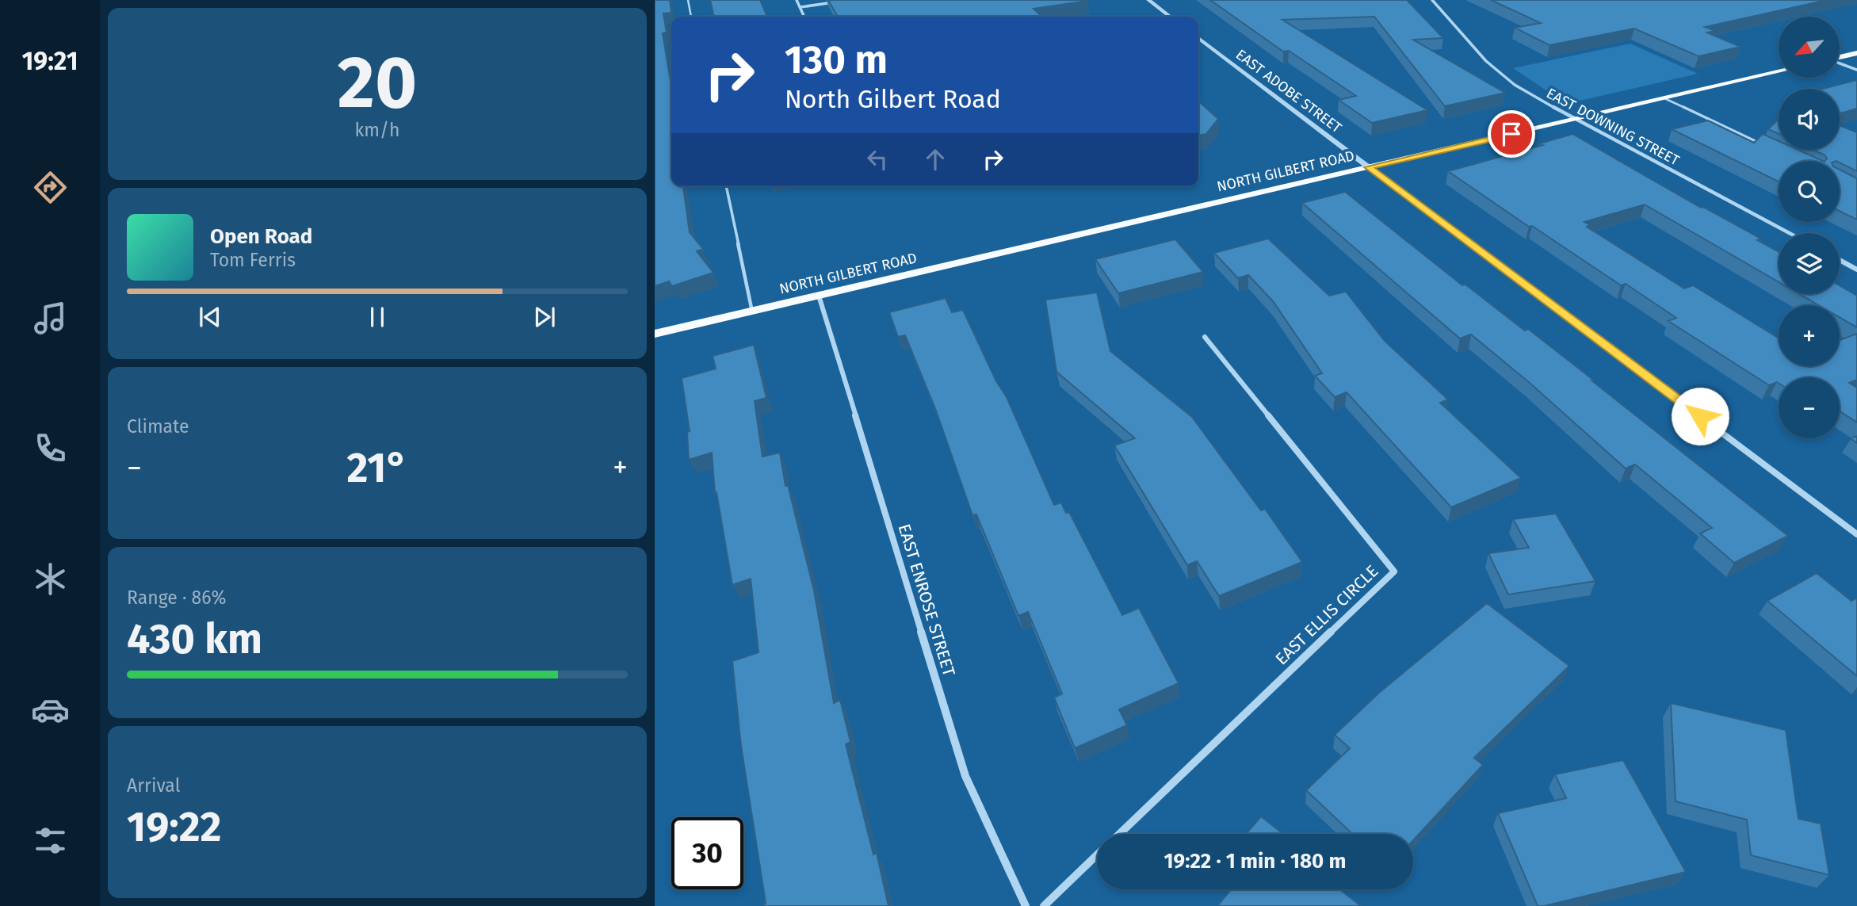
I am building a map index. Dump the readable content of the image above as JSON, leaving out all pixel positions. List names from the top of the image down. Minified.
{"streets":{"main road":["NORTH GILBERT ROAD"],"street":["EAST ADOBE STREET","EAST DOWNING STREET","EAST ENROSE STREET","EAST ELLIS CIRCLE"]},"crossings":[["EAST ADOBE STREET","NORTH GILBERT ROAD"],["EAST DOWNING STREET","NORTH GILBERT ROAD"],["NORTH GILBERT ROAD","EAST ENROSE STREET"]],"north":"bottom left","page":{"tabs":"19:21","tile":[["20","km/h"],"Climate",["Range · 86%","430 km"],["Arrival","19:22"]],"map_buttons":["+","−"],"turn":["130 m","North Gilbert Road"],"song":["Open Road","Tom Ferris"],"heat":["−","21°","+"],"limit":"30","trip":"19:22 · 1 min · 180 m"}}
